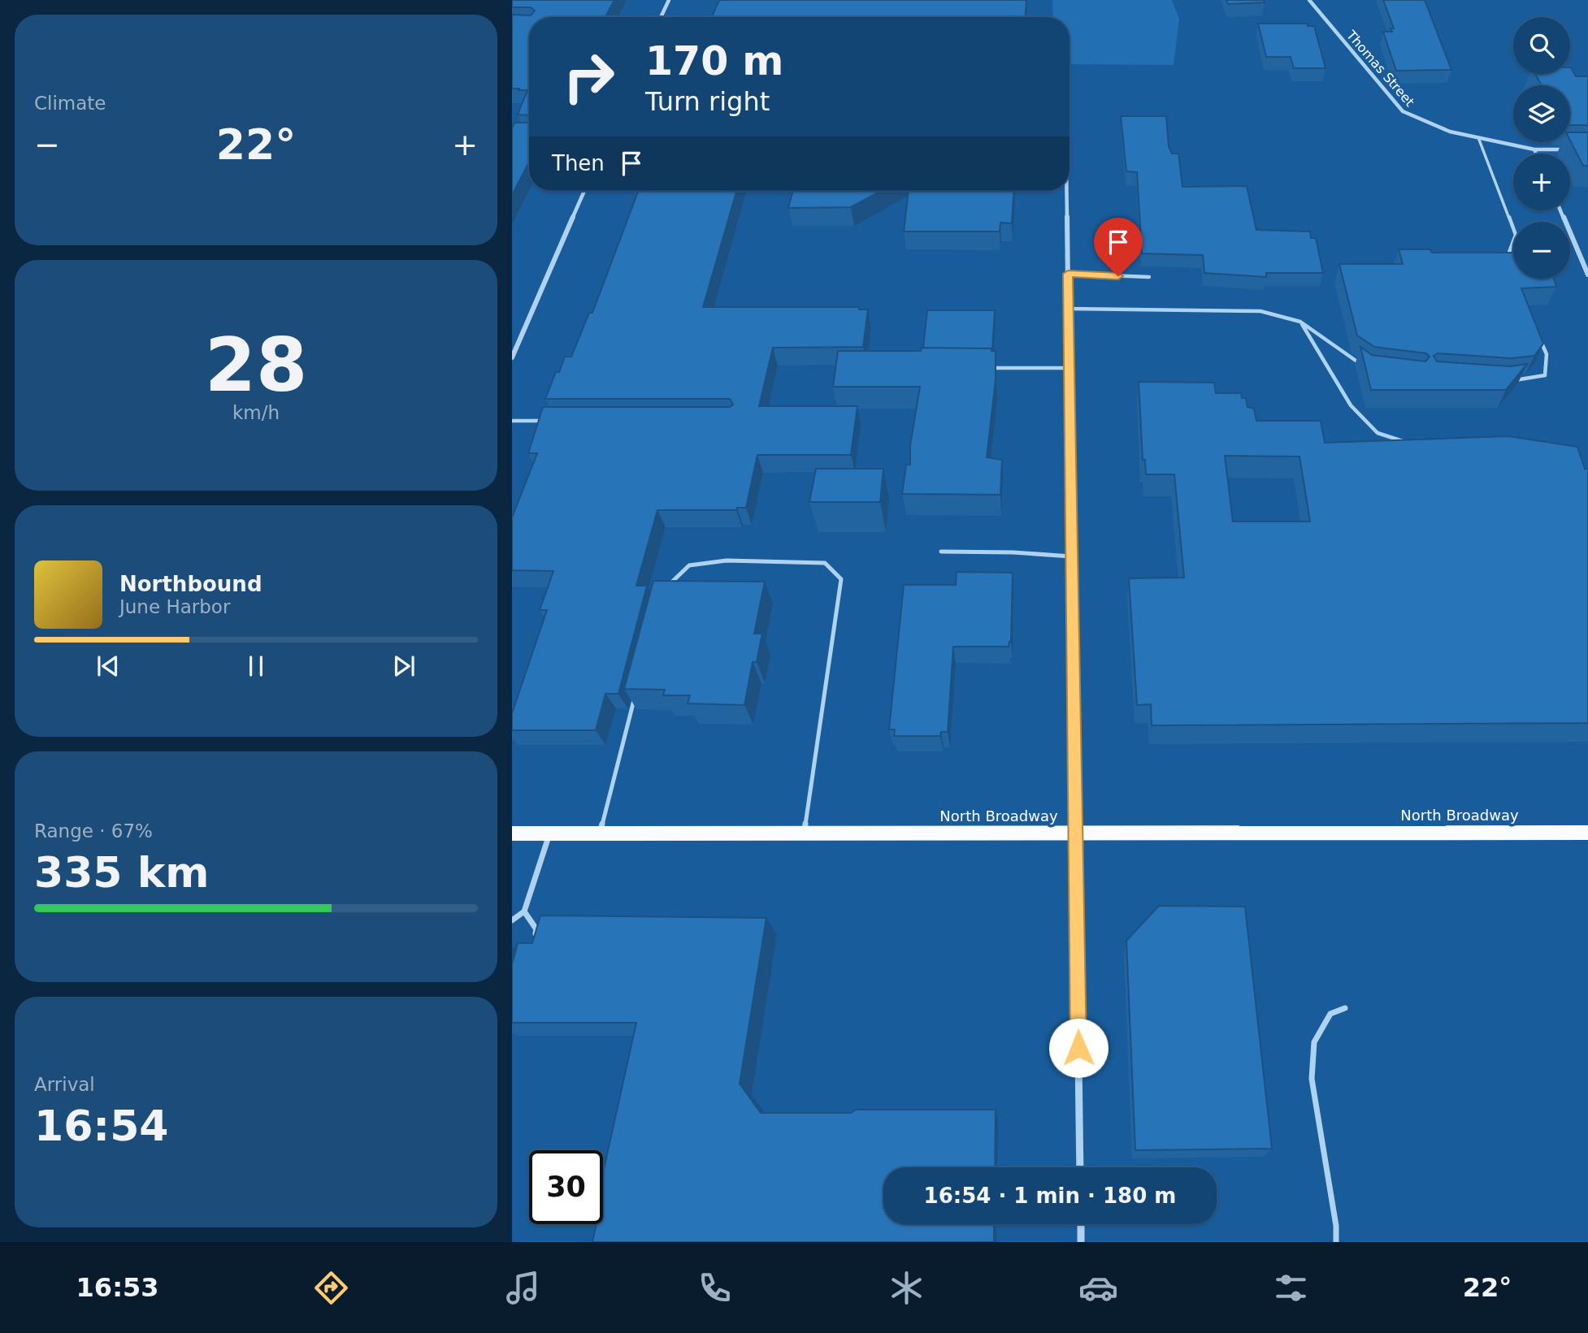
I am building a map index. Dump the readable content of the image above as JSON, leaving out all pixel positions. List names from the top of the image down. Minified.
{"streets":{"main road":["North Broadway"],"street":["Thomas Street"]},"page":{"tile":["Climate",["28","km/h"],["Range · 67%","335 km"],["Arrival","16:54"]],"map_buttons":["+","−"],"turn":["170 m","Turn right"],"heat":["−","22°","+"],"then":"Then","song":["Northbound","June Harbor"],"limit":"30","trip":"16:54 · 1 min · 180 m","tabs":["16:53","22°"]}}
